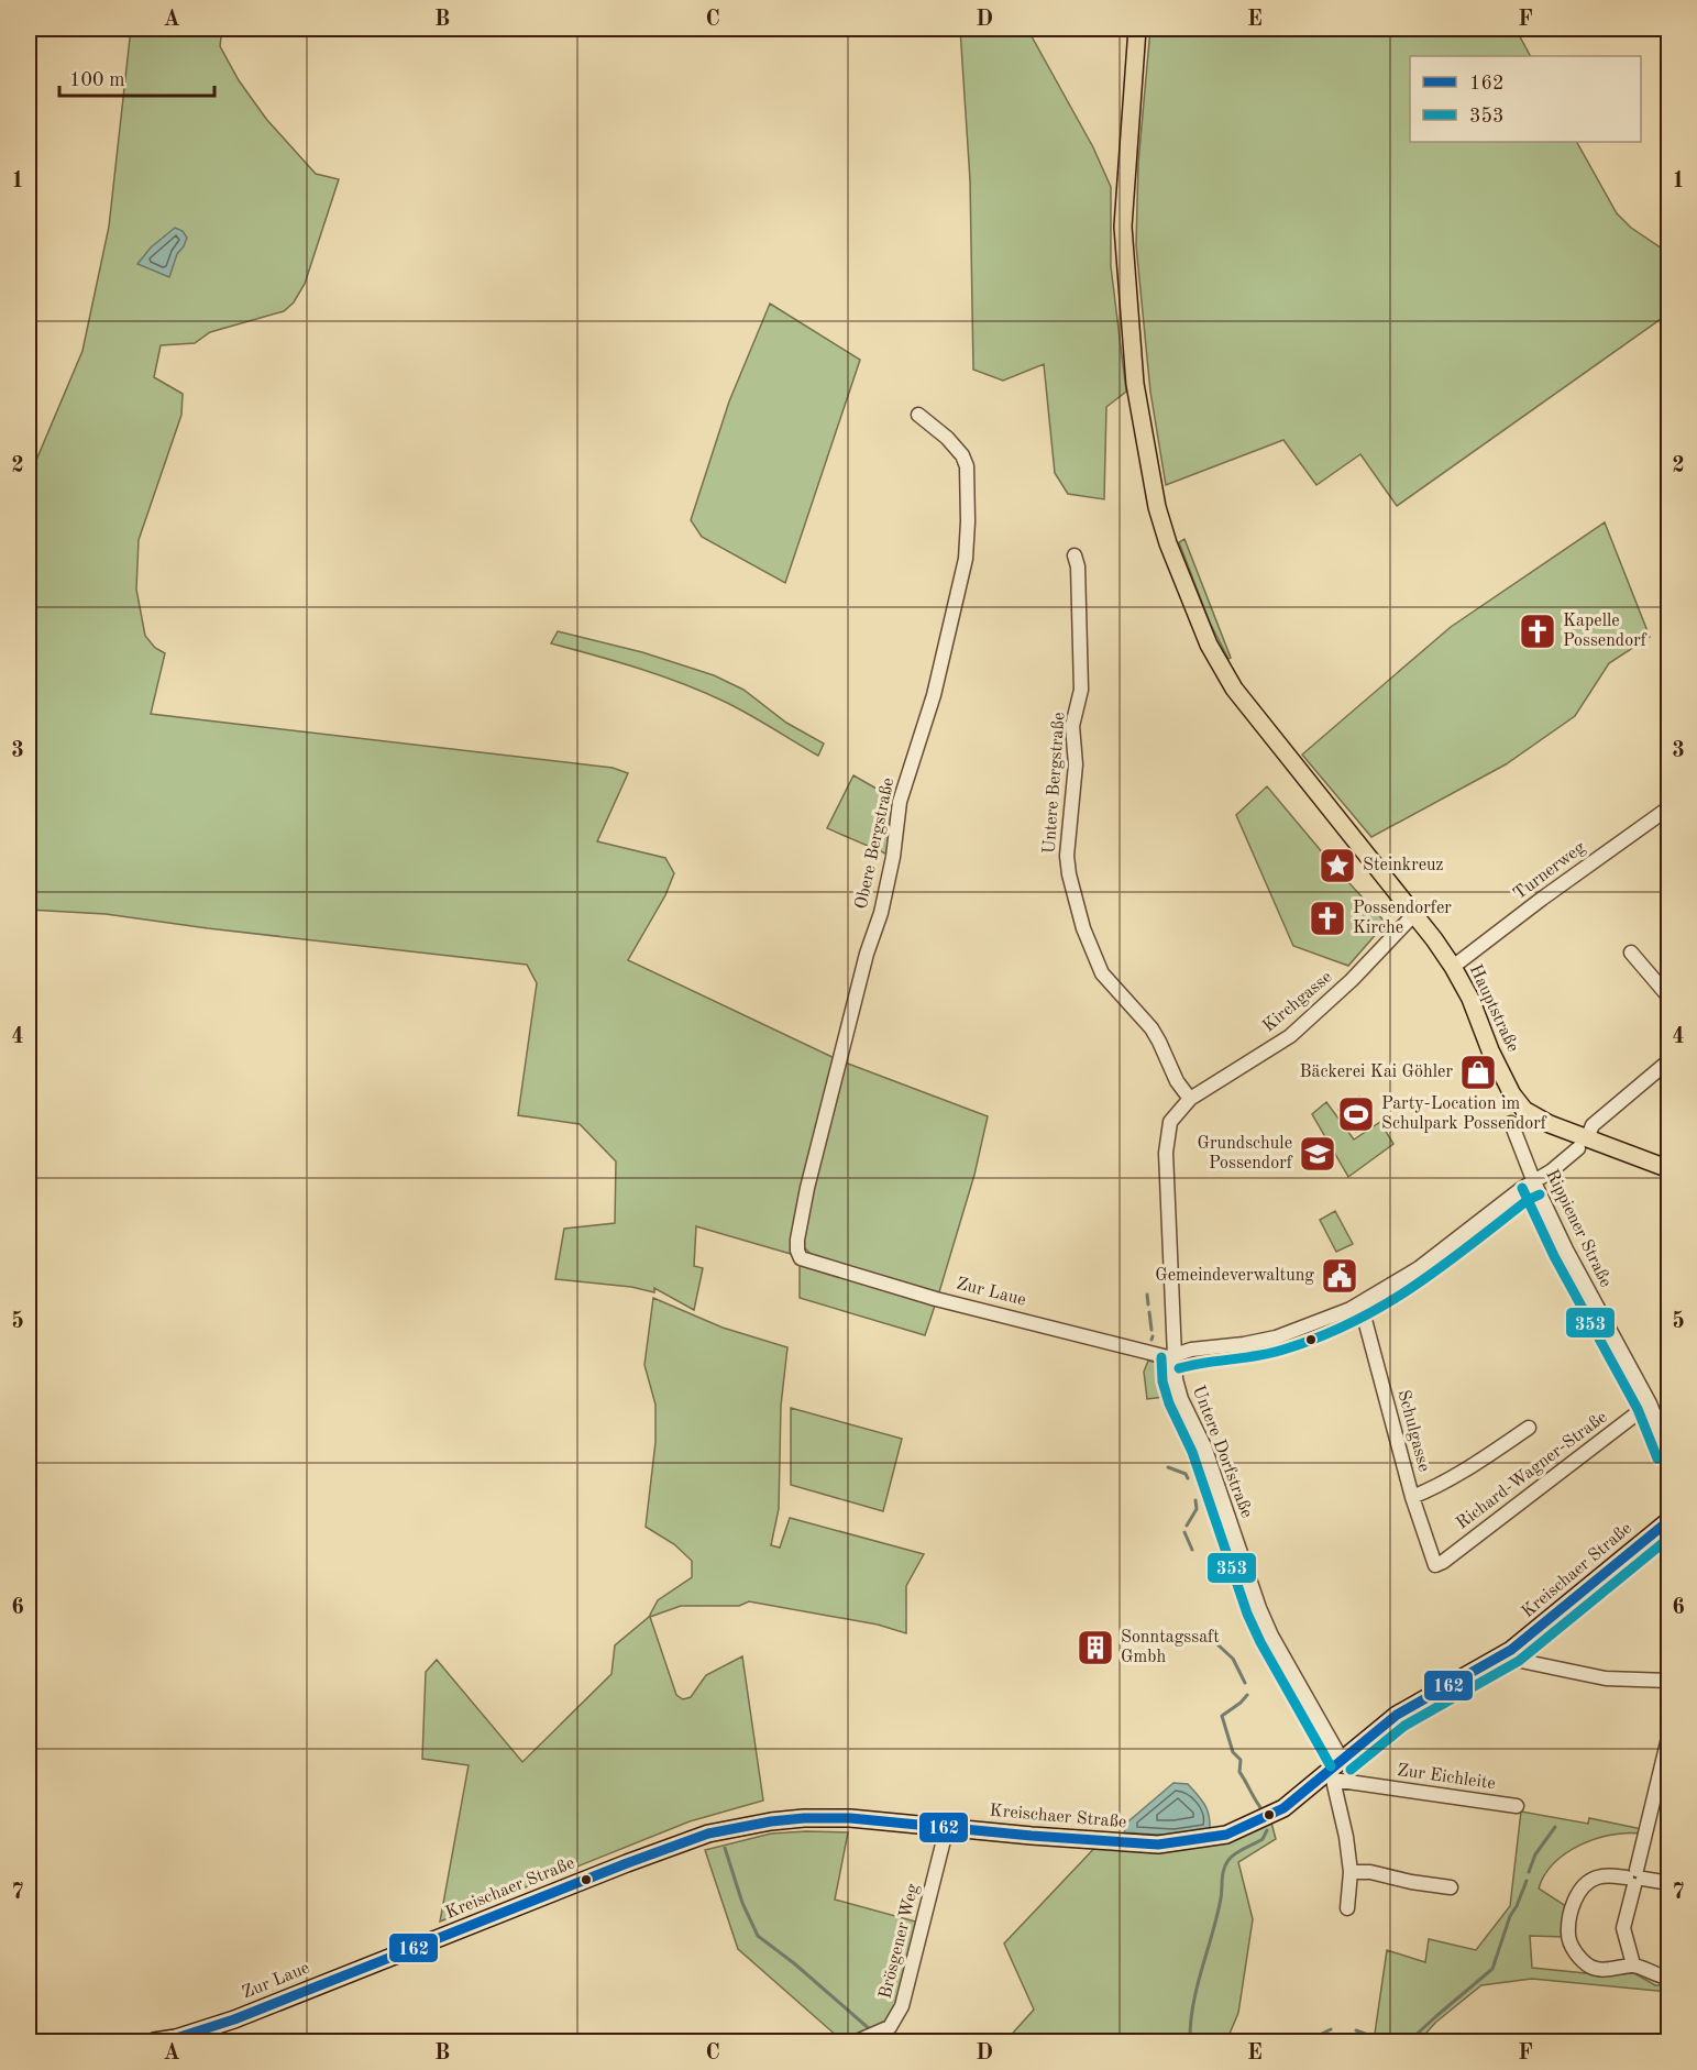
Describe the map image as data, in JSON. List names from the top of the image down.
{
  "streets": {
    "main road": ["Hauptstraße", "Zur Laue", "Kreischaer Straße"],
    "street": [
      "Untere Bergstraße",
      "Obere Bergstraße",
      "Turnerweg",
      "Kirchgasse",
      "Rippiener Straße",
      "Schulgasse",
      "Untere Dorfstraße",
      "Richard-Wagner-Straße",
      "Zur Eichleite",
      "Brösgener Weg"
    ]
  },
  "crossings": [
    ["Untere Bergstraße", "Kirchgasse"],
    ["Untere Bergstraße", "Untere Dorfstraße"],
    ["Obere Bergstraße", "Zur Laue"],
    ["Turnerweg", "Hauptstraße"],
    ["Kirchgasse", "Hauptstraße"],
    ["Kirchgasse", "Untere Dorfstraße"],
    ["Rippiener Straße", "Richard-Wagner-Straße"],
    ["Zur Laue", "Untere Dorfstraße"],
    ["Zur Laue", "Kreischaer Straße"],
    ["Schulgasse", "Richard-Wagner-Straße"],
    ["Untere Dorfstraße", "Kreischaer Straße"],
    ["Untere Dorfstraße", "Zur Eichleite"],
    ["Kreischaer Straße", "Zur Eichleite"],
    ["Kreischaer Straße", "Brösgener Weg"]
  ],
  "places": {
    "church": ["Kapelle Possendorf", "Possendorfer Kirche"],
    "place": ["Steinkreuz"],
    "shop": ["Bäckerei Kai Göhler"],
    "sports": ["Party-Location im Schulpark Possendorf"],
    "school or university": ["Grundschule Possendorf"],
    "public building": ["Gemeindeverwaltung"],
    "building": ["Sonntagssaft Gmbh"]
  },
  "lines": ["transit line 353", "transit line 162"],
  "legend": ["162", "353"],
  "scale_bar": "100 m",
  "grid": {
    "columns": [
      "A",
      "B",
      "C",
      "D",
      "E",
      "F"
    ],
    "rows": [
      "1",
      "2",
      "3",
      "4",
      "5",
      "6",
      "7"
    ]
  }
}
